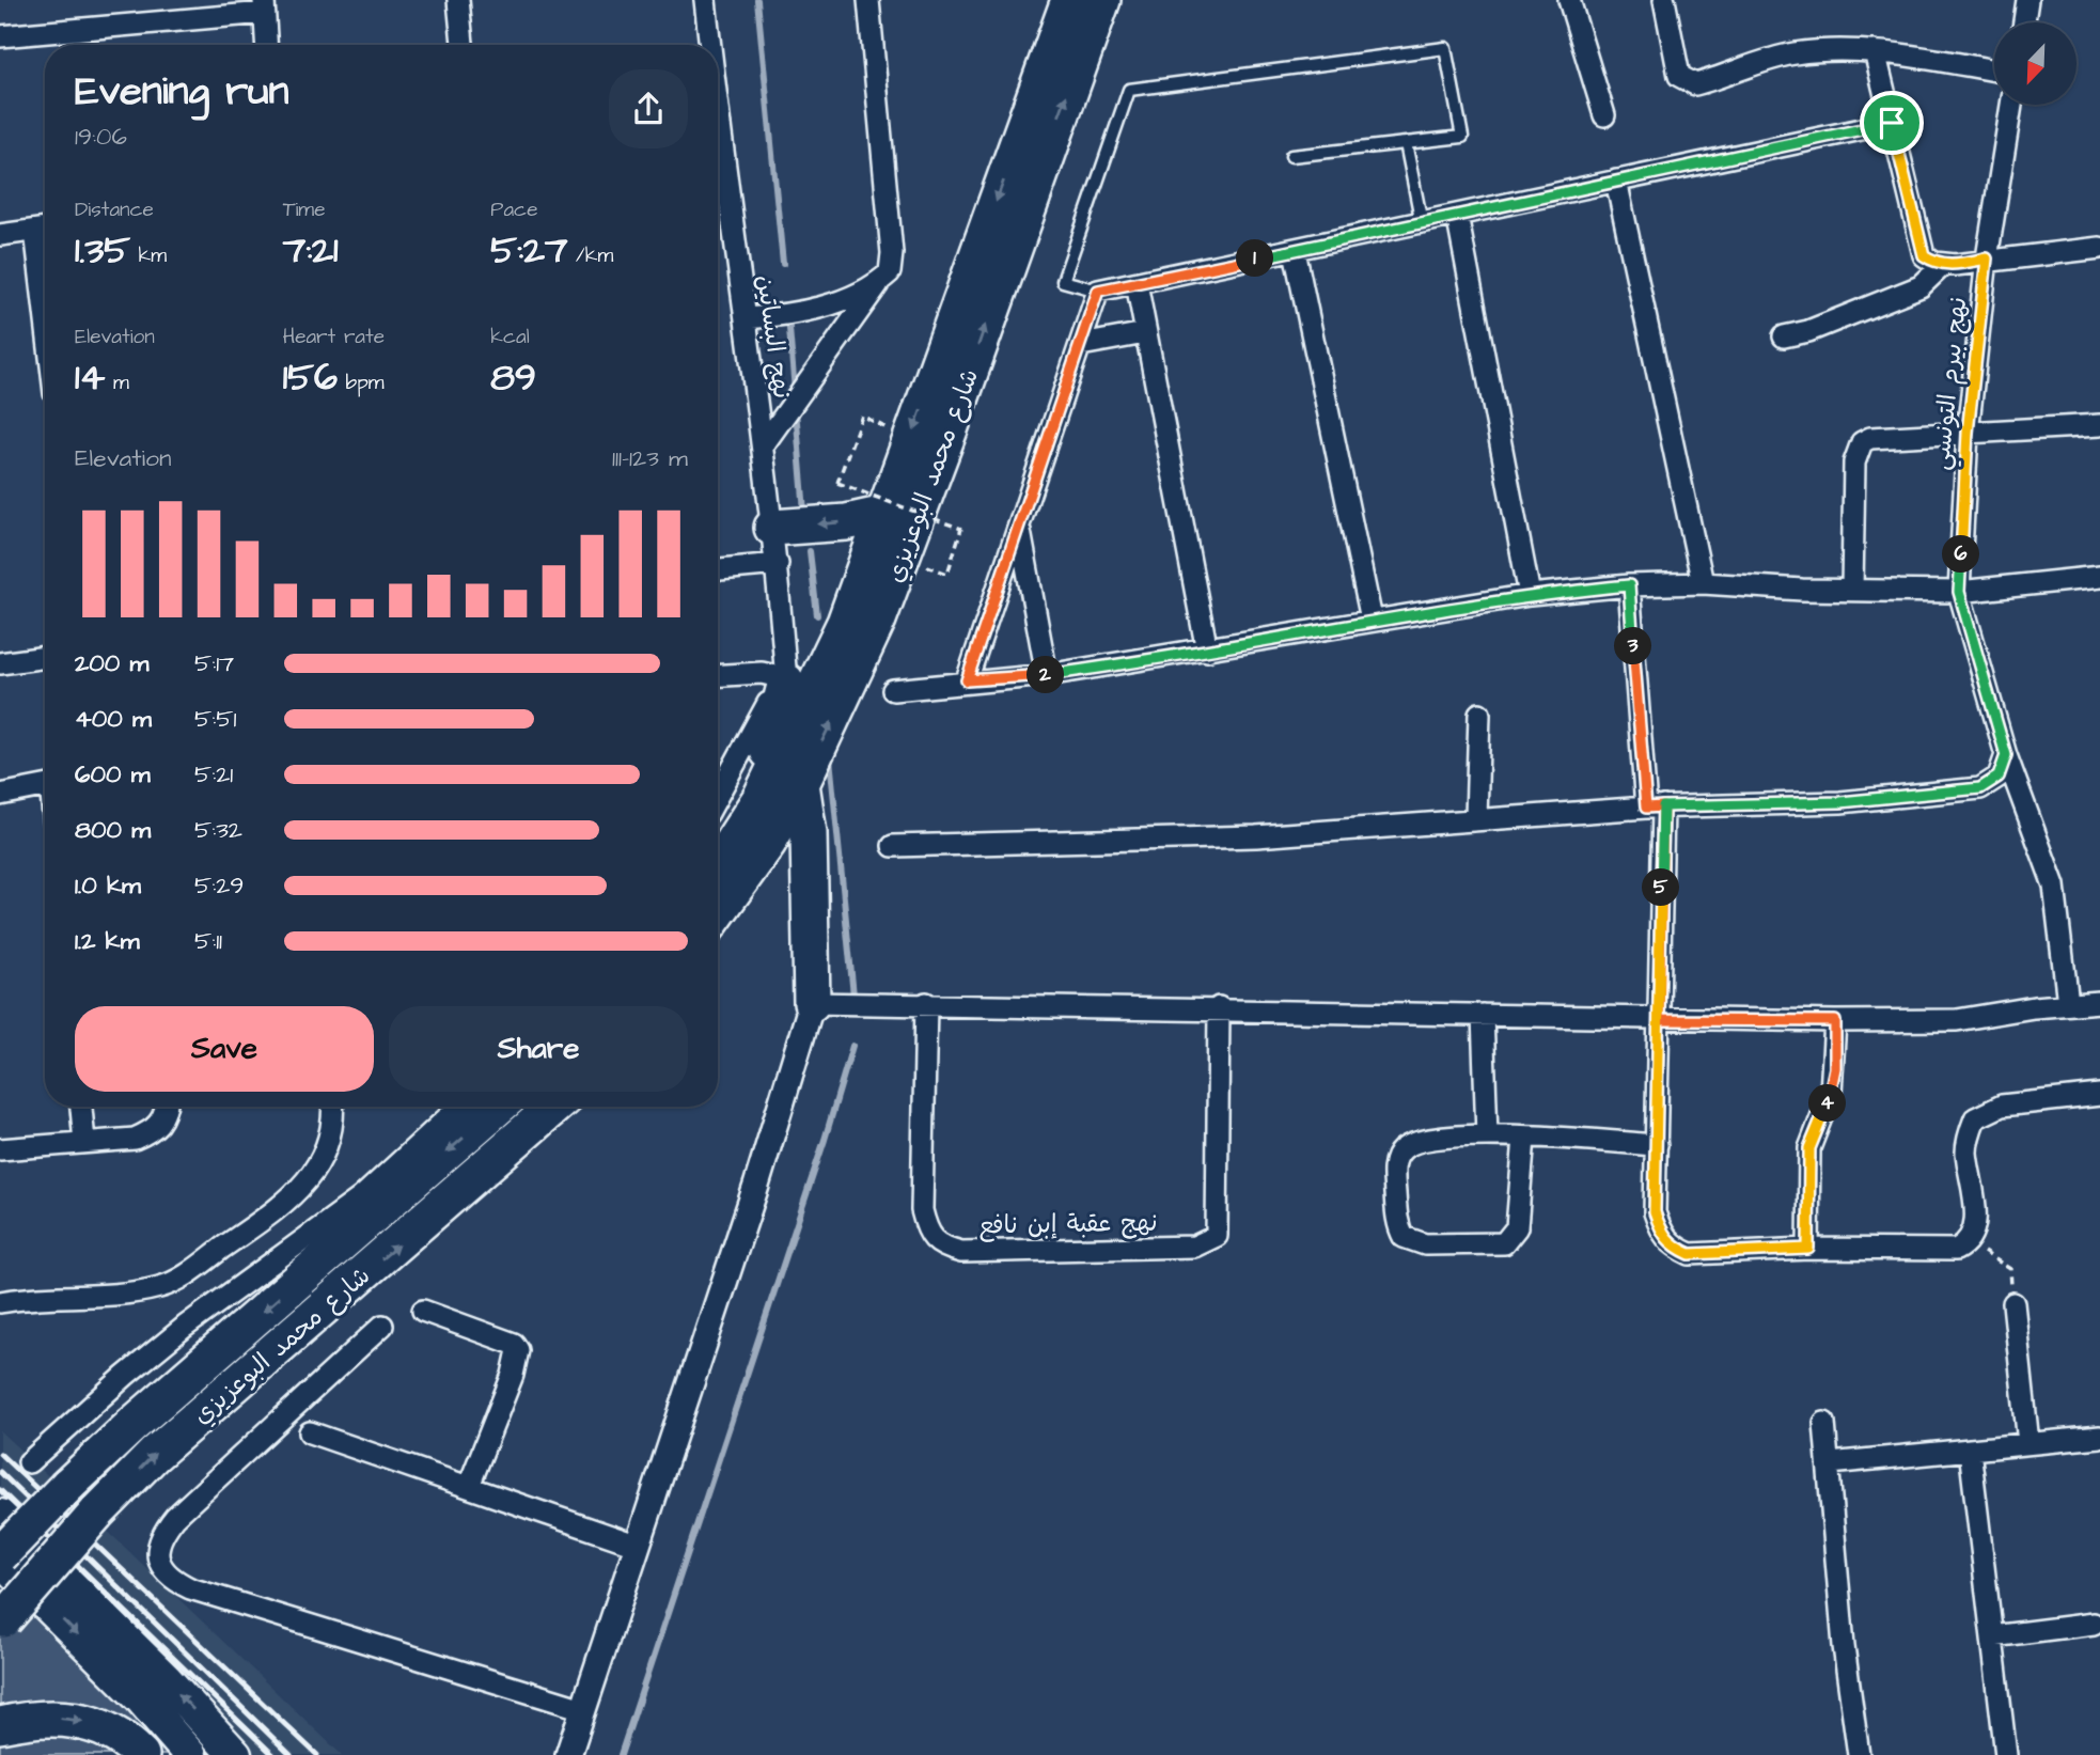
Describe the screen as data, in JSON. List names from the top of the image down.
{
  "streets": {
    "highway": ["شارع محمد البوعزيزي"],
    "street": ["نهج البساتين", "نهج بيرم التونسي", "نهج عقبة إبن نافع"]
  },
  "north": "bottom left",
  "page": {
    "heading": ["Evening run", "19:06"],
    "stats": [
      ["Distance", "1.35 km"],
      ["Time", "7:21"],
      ["Pace", "5:27 /km"],
      ["Elevation", "14 m"],
      ["Heart rate", "156 bpm"],
      ["kcal", "89"]
    ],
    "pins": [
      "1",
      "6",
      "3",
      "2",
      "5",
      "4"
    ],
    "chart": ["Elevation", "111–123 m"],
    "list": [
      {
        "name": "200 m",
        "note": "5:17"
      },
      {
        "name": "400 m",
        "note": "5:51"
      },
      {
        "name": "600 m",
        "note": "5:21"
      },
      {
        "name": "800 m",
        "note": "5:32"
      },
      {
        "name": "1.0 km",
        "note": "5:29"
      },
      {
        "name": "1.2 km",
        "note": "5:11"
      }
    ],
    "buttons": ["Save", "Share"]
  }
}
